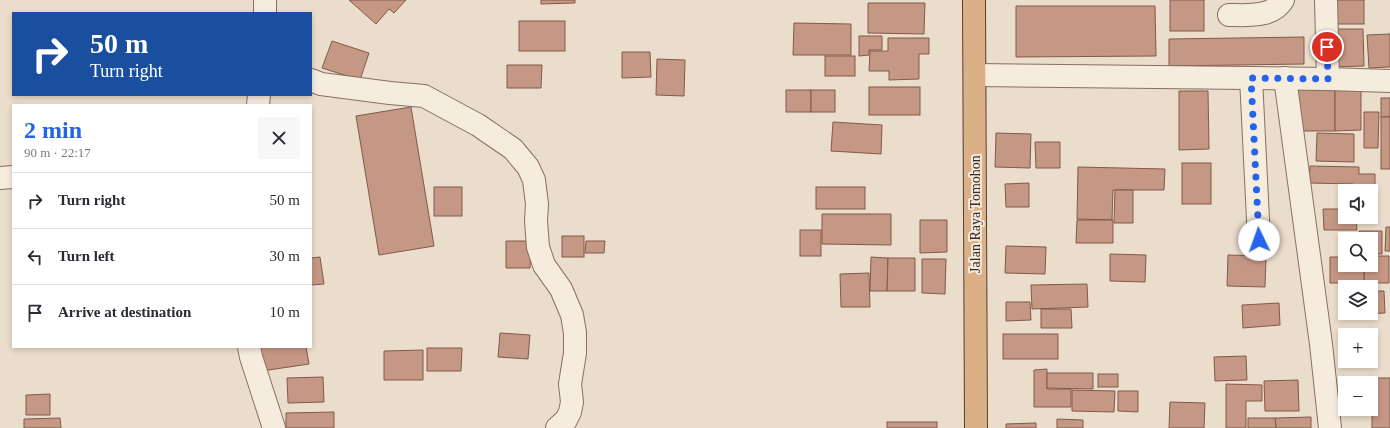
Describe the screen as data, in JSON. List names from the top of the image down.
{
  "streets": {
    "highway": ["Jalan Raya Tomohon"]
  },
  "page": {
    "turn": ["50 m", "Turn right"],
    "heading": ["2 min", "90 m · 22:17"],
    "list": [
      {
        "name": "Turn right",
        "value": "50 m"
      },
      {
        "name": "Turn left",
        "value": "30 m"
      },
      {
        "name": "Arrive at destination",
        "value": "10 m"
      }
    ],
    "map_buttons": ["+", "−"]
  }
}
